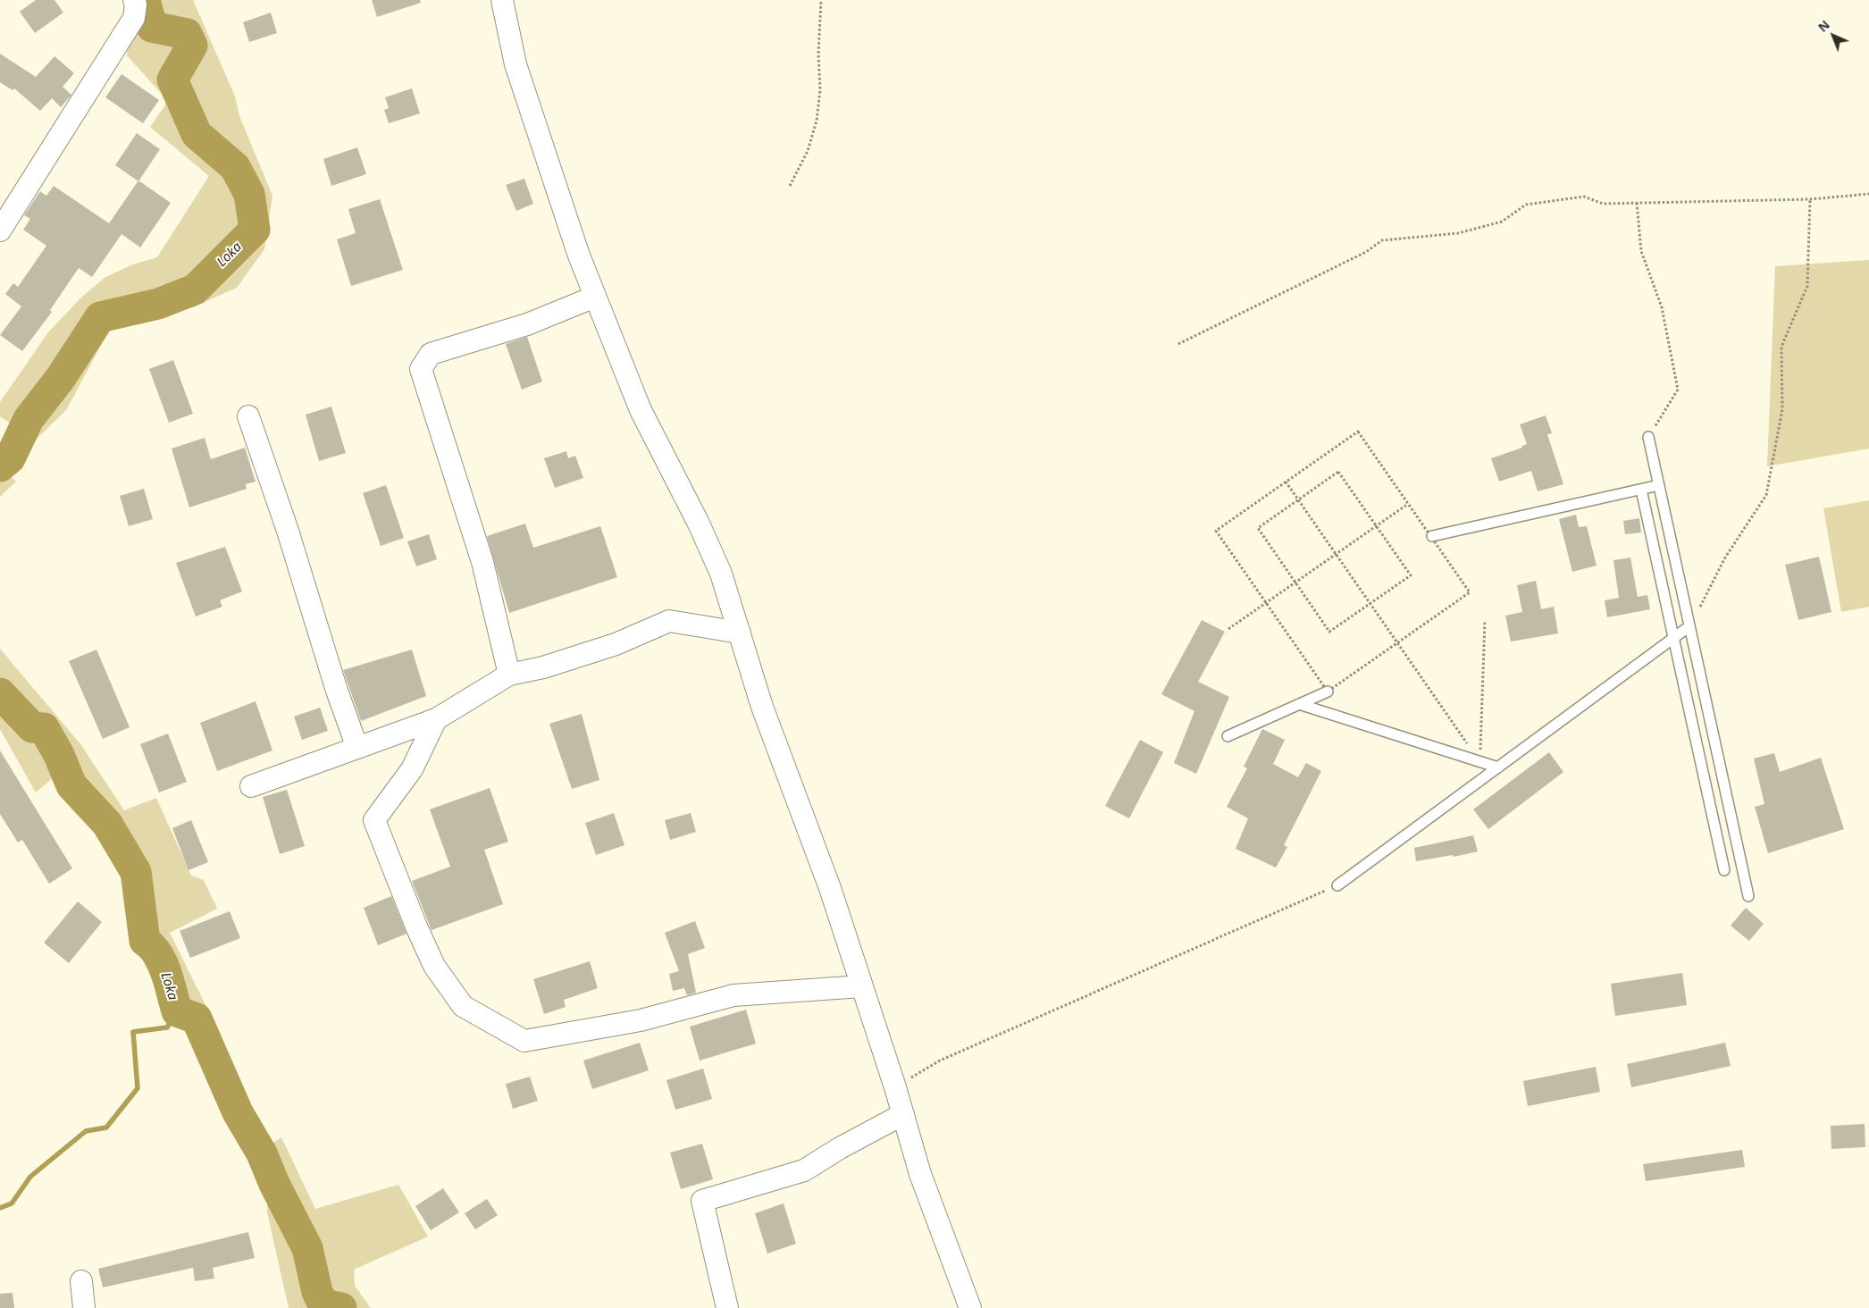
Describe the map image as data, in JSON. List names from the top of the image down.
{
  "water": ["Loka"],
  "north": "top left"
}
